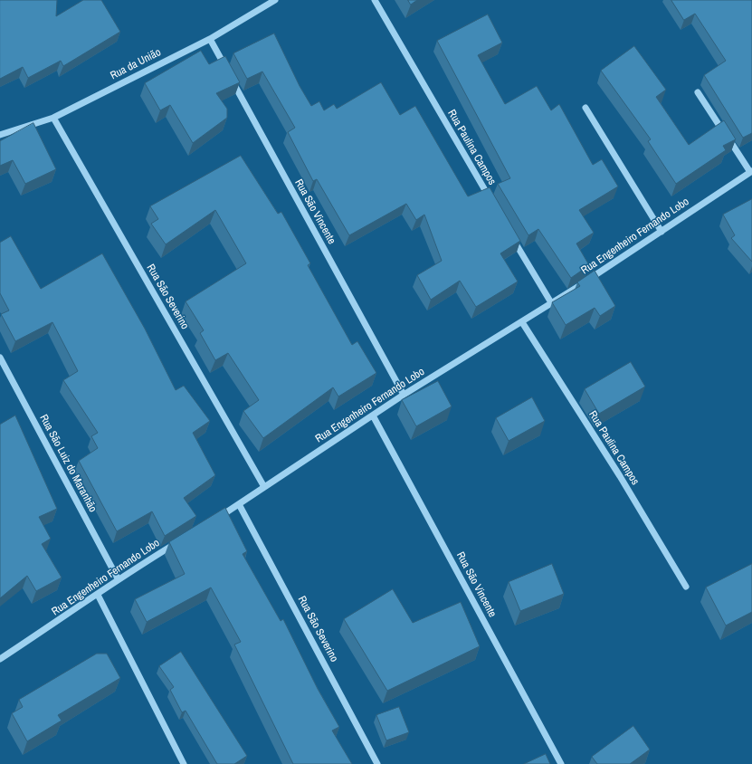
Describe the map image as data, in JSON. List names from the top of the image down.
{
  "streets": {
    "street": [
      "Rua da União",
      "Rua Paulina Campos",
      "Rua São Vincente",
      "Rua Engenheiro Fernando Lobo",
      "Rua São Severino",
      "Rua São Luiz do Maranhão"
    ]
  },
  "crossings": [
    ["Rua da União", "Rua São Severino"],
    ["Rua Paulina Campos", "Rua Engenheiro Fernando Lobo"],
    ["Rua São Vincente", "Rua Engenheiro Fernando Lobo"],
    ["Rua Engenheiro Fernando Lobo", "Rua São Severino"],
    ["Rua Engenheiro Fernando Lobo", "Rua São Luiz do Maranhão"]
  ]
}
